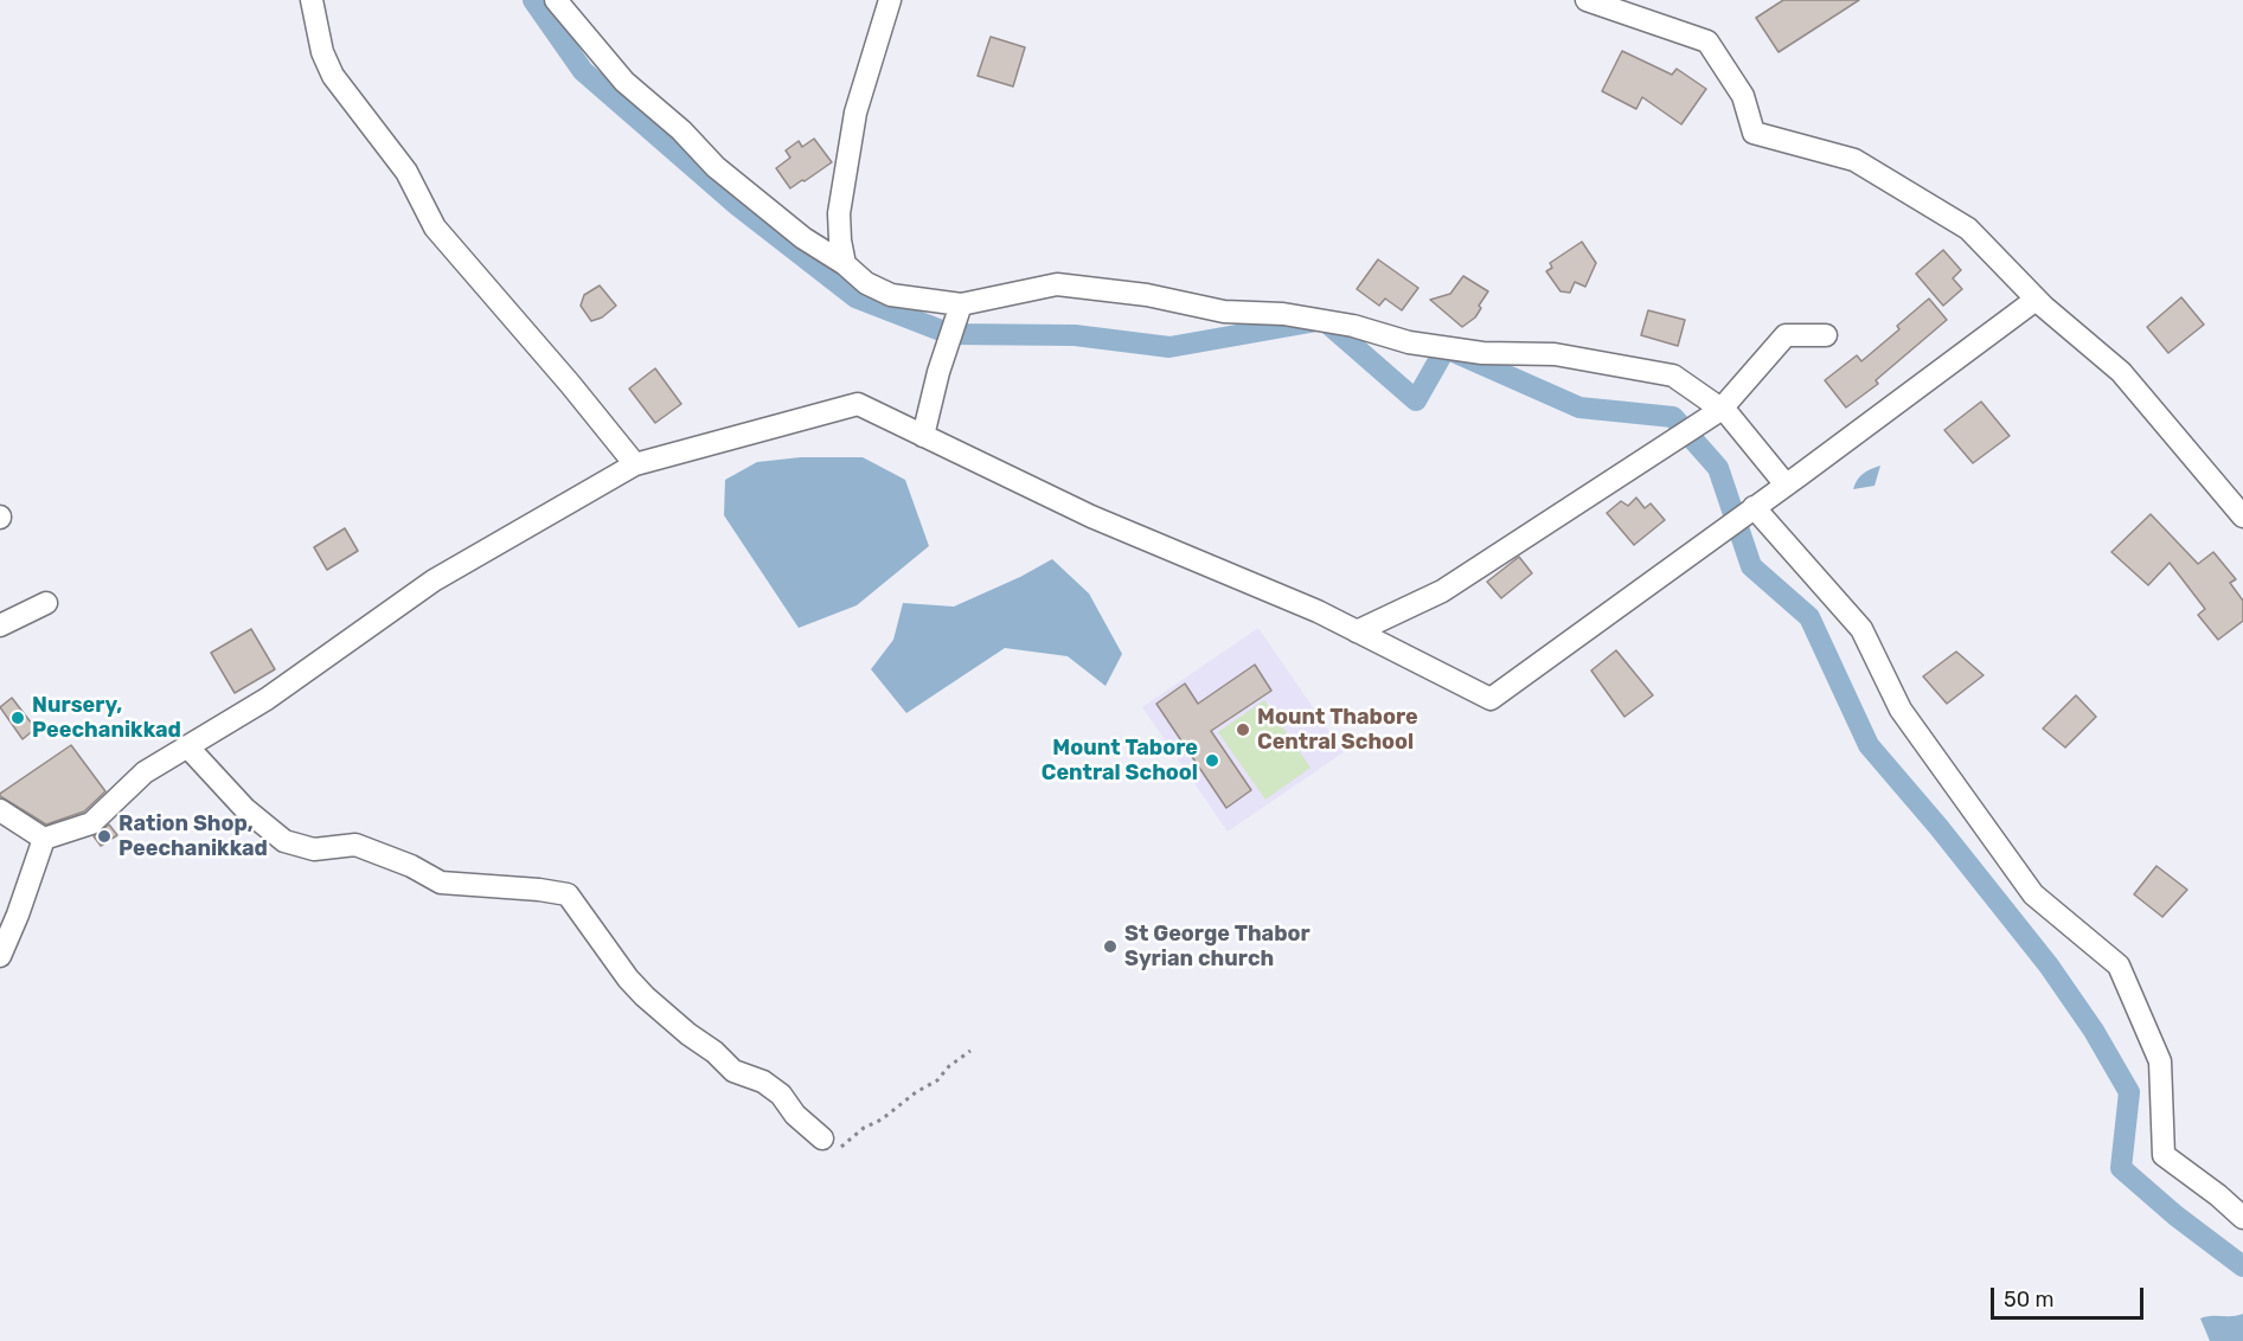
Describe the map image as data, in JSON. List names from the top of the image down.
{
  "places": [
    "Nursery, Peechanikkad",
    "Mount Thabore Central School",
    "Mount Tabore Central School",
    "Ration Shop, Peechanikkad",
    "St George Thabor Syrian church"
  ],
  "scale_bar": "50 m"
}
